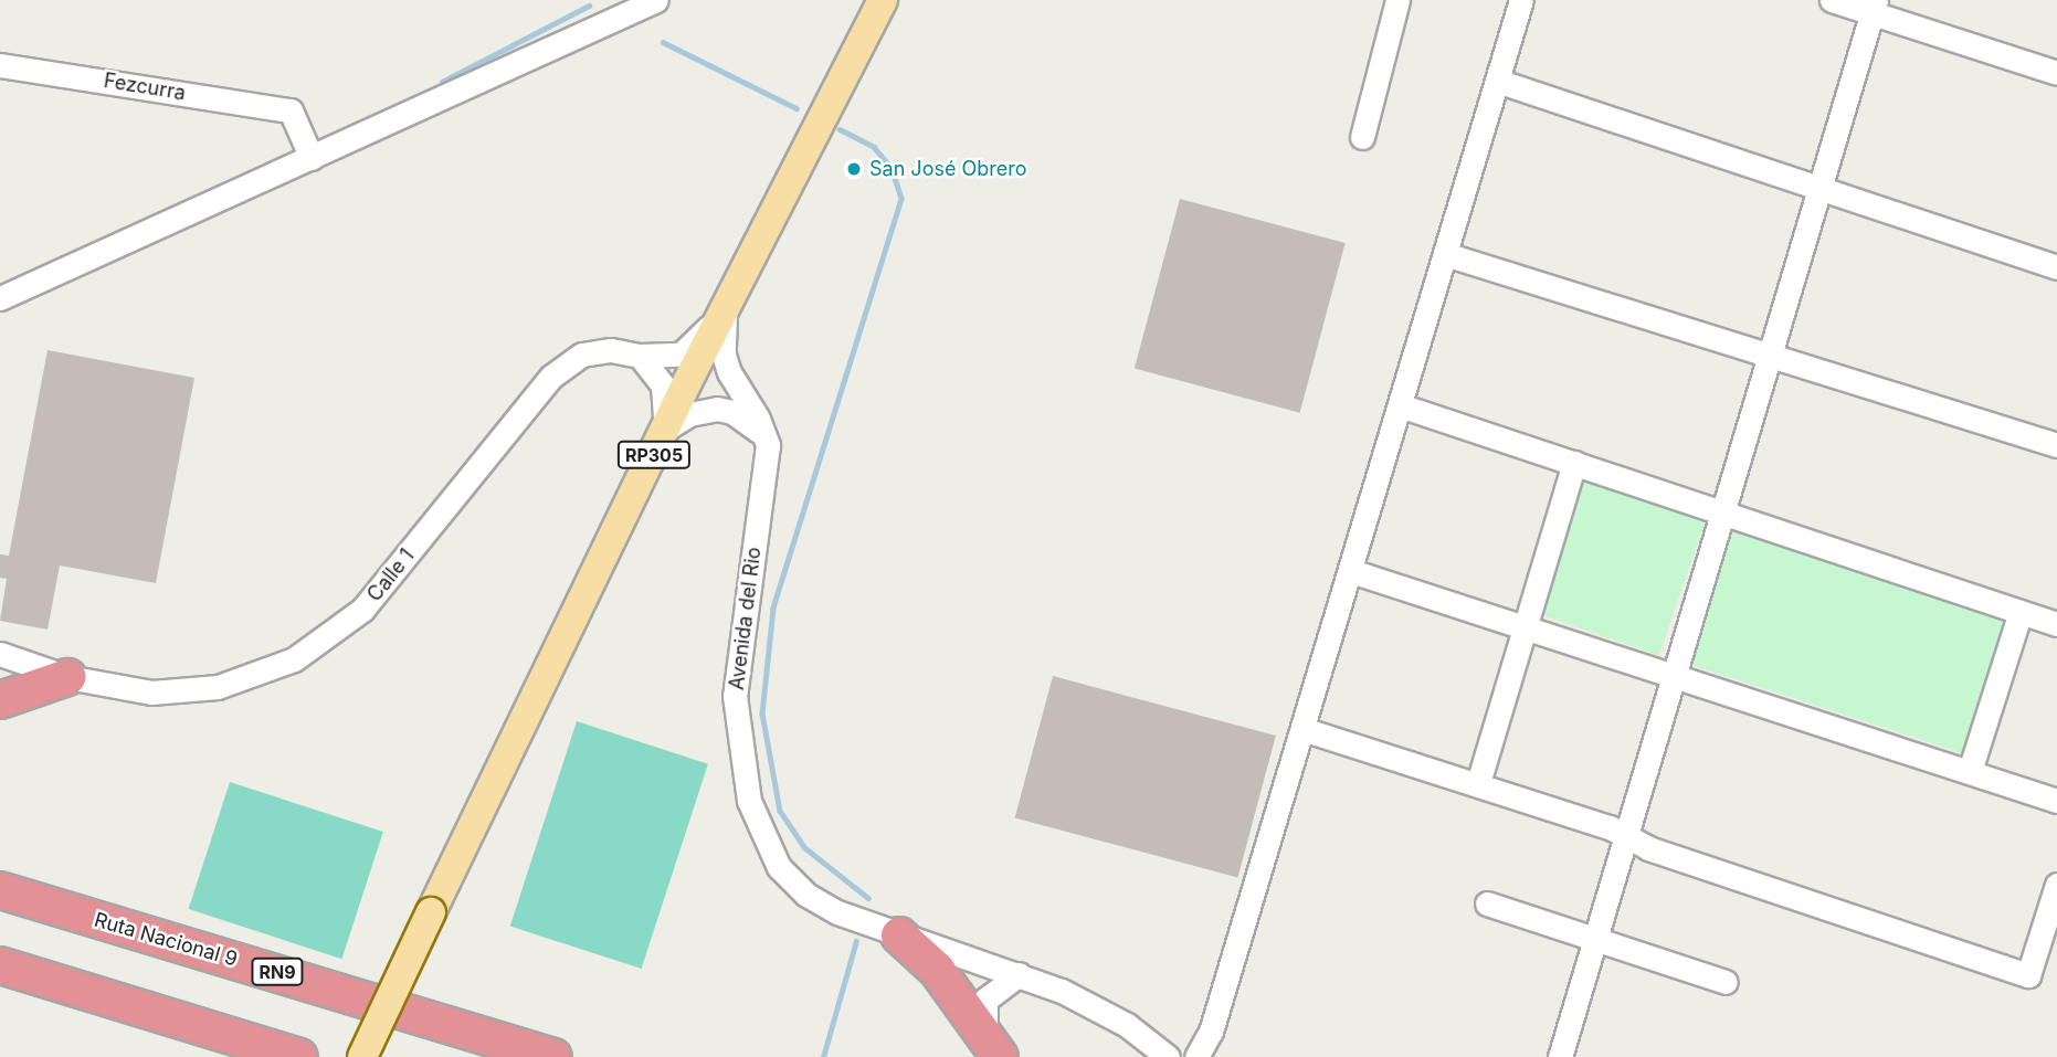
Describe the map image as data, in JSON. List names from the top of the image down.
{
  "streets": {
    "highway": ["Ruta Nacional 9", "RN9"],
    "main road": ["RP305"],
    "street": ["Fezcurra", "Calle 1", "Avenida del Rio"]
  },
  "crossings": [
    ["RP305", "Calle 1"],
    ["RP305", "Avenida del Rio"],
    ["Calle 1", "Avenida del Rio"]
  ],
  "places": ["San José Obrero"]
}
